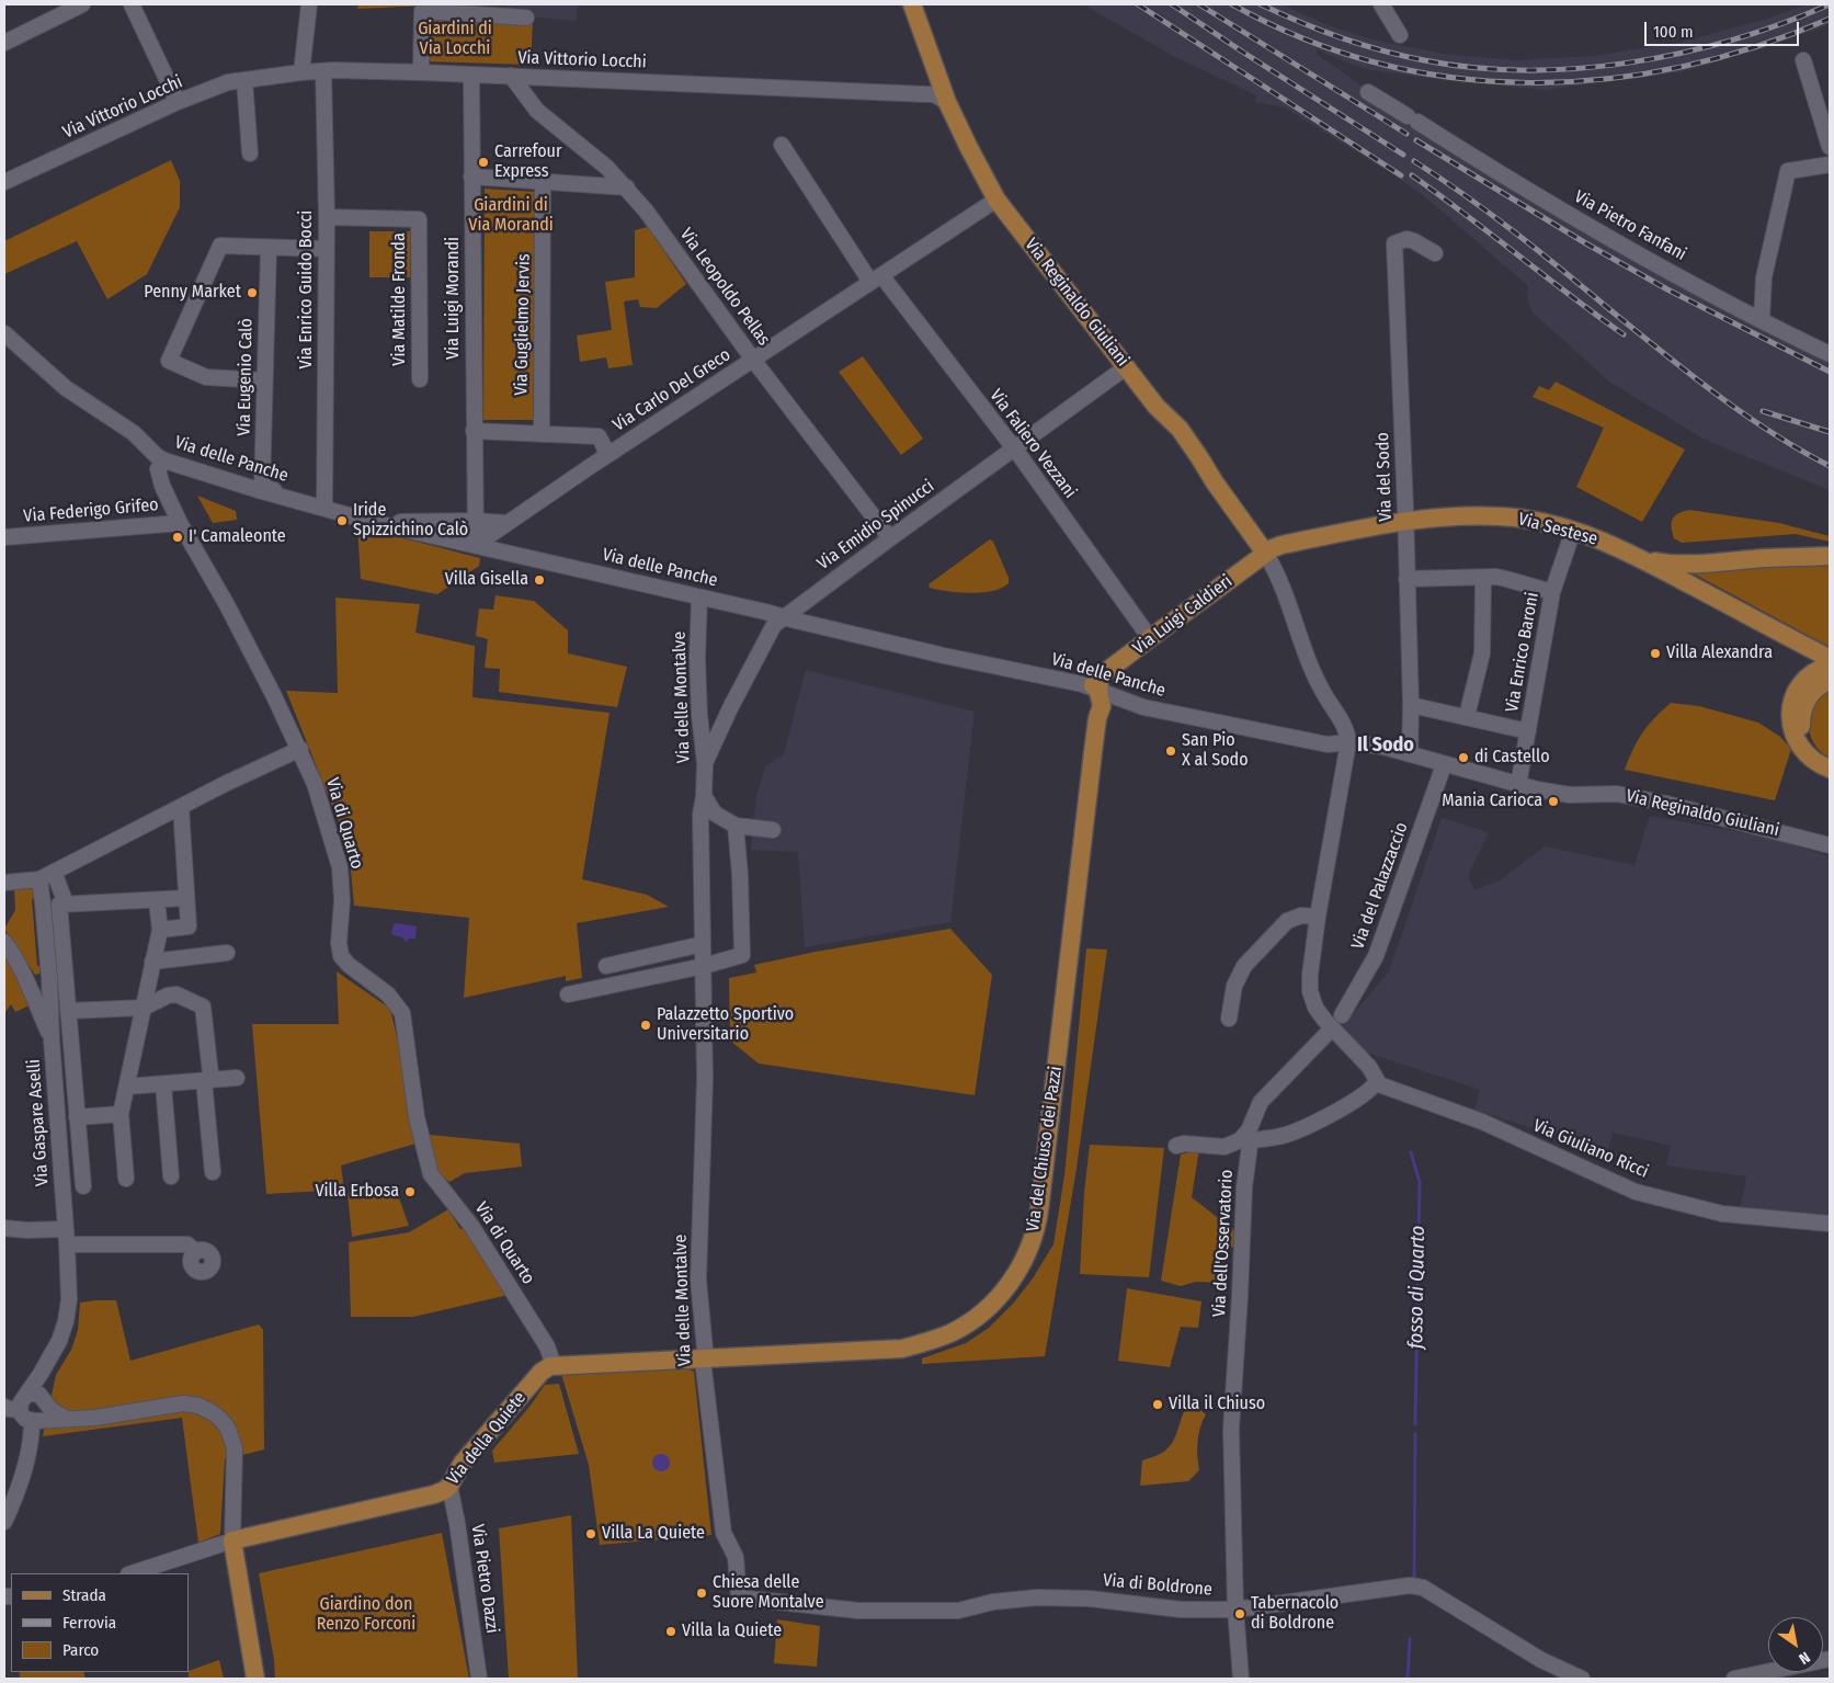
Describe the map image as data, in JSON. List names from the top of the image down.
{
  "streets": {
    "main road": [
      "Via Reginaldo Giuliani",
      "Via Sestese",
      "Via Luigi Caldieri",
      "Via del Chiuso dei Pazzi",
      "Via della Quiete"
    ],
    "street": [
      "Via Vittorio Locchi",
      "Via Pietro Fanfani",
      "Via Leopoldo Pellas",
      "Via Enrico Guido Bocci",
      "Via Luigi Morandi",
      "Via Matilde Fronda",
      "Via Guglielmo Jervis",
      "Via Eugenio Calò",
      "Via Carlo Del Greco",
      "Via Faliero Vezzani",
      "Via delle Panche",
      "Via del Sodo",
      "Via Federigo Grifeo",
      "Via Emidio Spinucci",
      "Via Enrico Baroni",
      "Via delle Montalve",
      "Via di Quarto",
      "Via del Palazzaccio",
      "Via Gaspare Aselli",
      "Via Giuliano Ricci",
      "Via dell'Osservatorio",
      "Via Pietro Dazzi",
      "Via di Boldrone"
    ]
  },
  "crossings": [
    ["Via Vittorio Locchi", "Via Leopoldo Pellas"],
    ["Via Vittorio Locchi", "Via Enrico Guido Bocci"],
    ["Via Vittorio Locchi", "Via Luigi Morandi"],
    ["Via Vittorio Locchi", "Via Reginaldo Giuliani"],
    ["Via Leopoldo Pellas", "Via Carlo Del Greco"],
    ["Via Leopoldo Pellas", "Via Emidio Spinucci"],
    ["Via Enrico Guido Bocci", "Via Matilde Fronda"],
    ["Via Enrico Guido Bocci", "Via delle Panche"],
    ["Via Luigi Morandi", "Via Carlo Del Greco"],
    ["Via Luigi Morandi", "Via delle Panche"],
    ["Via Reginaldo Giuliani", "Via Carlo Del Greco"],
    ["Via Reginaldo Giuliani", "Via delle Panche"],
    ["Via Reginaldo Giuliani", "Via del Sodo"],
    ["Via Reginaldo Giuliani", "Via Emidio Spinucci"],
    ["Via Reginaldo Giuliani", "Via Sestese"],
    ["Via Reginaldo Giuliani", "Via Luigi Caldieri"],
    ["Via Reginaldo Giuliani", "Via Enrico Baroni"],
    ["Via Reginaldo Giuliani", "Via del Palazzaccio"],
    ["Via Eugenio Calò", "Via delle Panche"],
    ["Via Carlo Del Greco", "Via Faliero Vezzani"],
    ["Via Carlo Del Greco", "Via delle Panche"],
    ["Via Faliero Vezzani", "Via Emidio Spinucci"],
    ["Via Faliero Vezzani", "Via Luigi Caldieri"],
    ["Via delle Panche", "Via Emidio Spinucci"],
    ["Via delle Panche", "Via Luigi Caldieri"],
    ["Via delle Panche", "Via delle Montalve"],
    ["Via delle Panche", "Via di Quarto"],
    ["Via delle Panche", "Via del Chiuso dei Pazzi"],
    ["Via del Sodo", "Via Sestese"],
    ["Via Federigo Grifeo", "Via di Quarto"],
    ["Via Emidio Spinucci", "Via delle Montalve"],
    ["Via Sestese", "Via Luigi Caldieri"],
    ["Via Sestese", "Via Enrico Baroni"],
    ["Via Luigi Caldieri", "Via del Chiuso dei Pazzi"],
    ["Via delle Montalve", "Via del Chiuso dei Pazzi"],
    ["Via delle Montalve", "Via di Boldrone"],
    ["Via di Quarto", "Via della Quiete"],
    ["Via Giuliano Ricci", "Via dell'Osservatorio"],
    ["Via dell'Osservatorio", "Via di Boldrone"],
    ["Via della Quiete", "Via Pietro Dazzi"]
  ],
  "districts": ["Il Sodo"],
  "water": ["fosso di Quarto"],
  "parks": ["Giardini di Via Locchi", "Giardini di Via Morandi", "Giardino don Renzo Forconi"],
  "places": [
    "Carrefour Express",
    "Penny Market",
    "Iride Spizzichino Calò",
    "I' Camaleonte",
    "Villa Gisella",
    "Villa Alexandra",
    "San Pio X al Sodo",
    "di Castello",
    "Mania Carioca",
    "Palazzetto Sportivo Universitario",
    "Villa Erbosa",
    "Villa il Chiuso",
    "Villa La Quiete",
    "Chiesa delle Suore Montalve",
    "Tabernacolo di Boldrone",
    "Villa la Quiete"
  ],
  "legend": ["Strada", "Ferrovia", "Parco"],
  "scale_bar": "100 m",
  "north": "bottom right"
}
